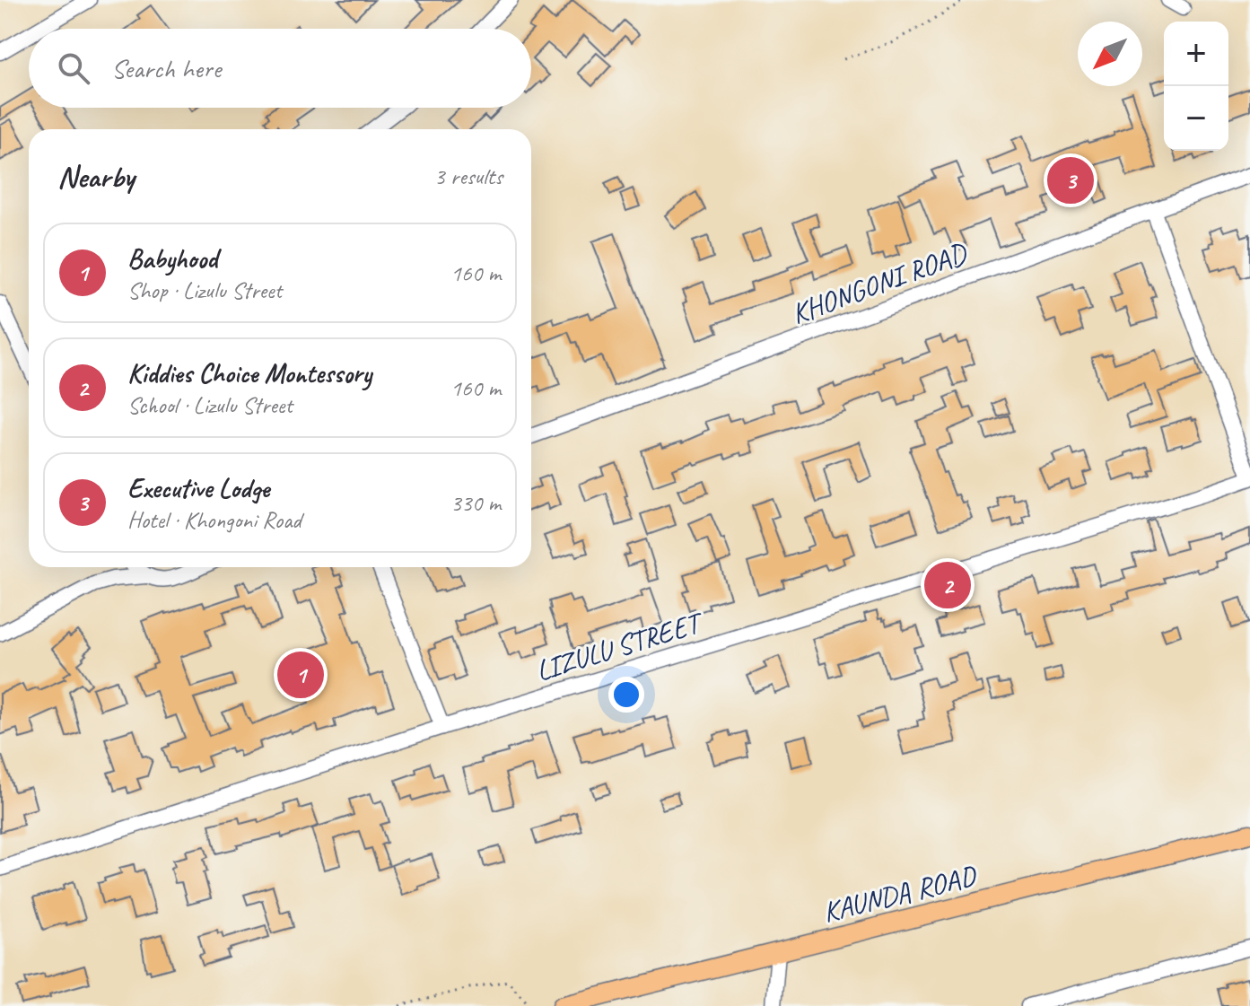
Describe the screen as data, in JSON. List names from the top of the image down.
{
  "streets": {
    "main road": ["KAUNDA ROAD"],
    "street": ["KHONGONI ROAD", "LIZULU STREET"]
  },
  "north": "bottom left",
  "page": {
    "map_buttons": ["+", "−"],
    "search": "Search here",
    "heading": ["Nearby", "3 results"],
    "pins": ["3", "2", "1"],
    "list": [
      {
        "mark": "1",
        "name": "Babyhood",
        "note": "Shop · Lizulu Street",
        "value": "160 m"
      },
      {
        "mark": "2",
        "name": "Kiddies Choice Montessory",
        "note": "School · Lizulu Street",
        "value": "160 m"
      },
      {
        "mark": "3",
        "name": "Executive Lodge",
        "note": "Hotel · Khongoni Road",
        "value": "330 m"
      }
    ]
  }
}
